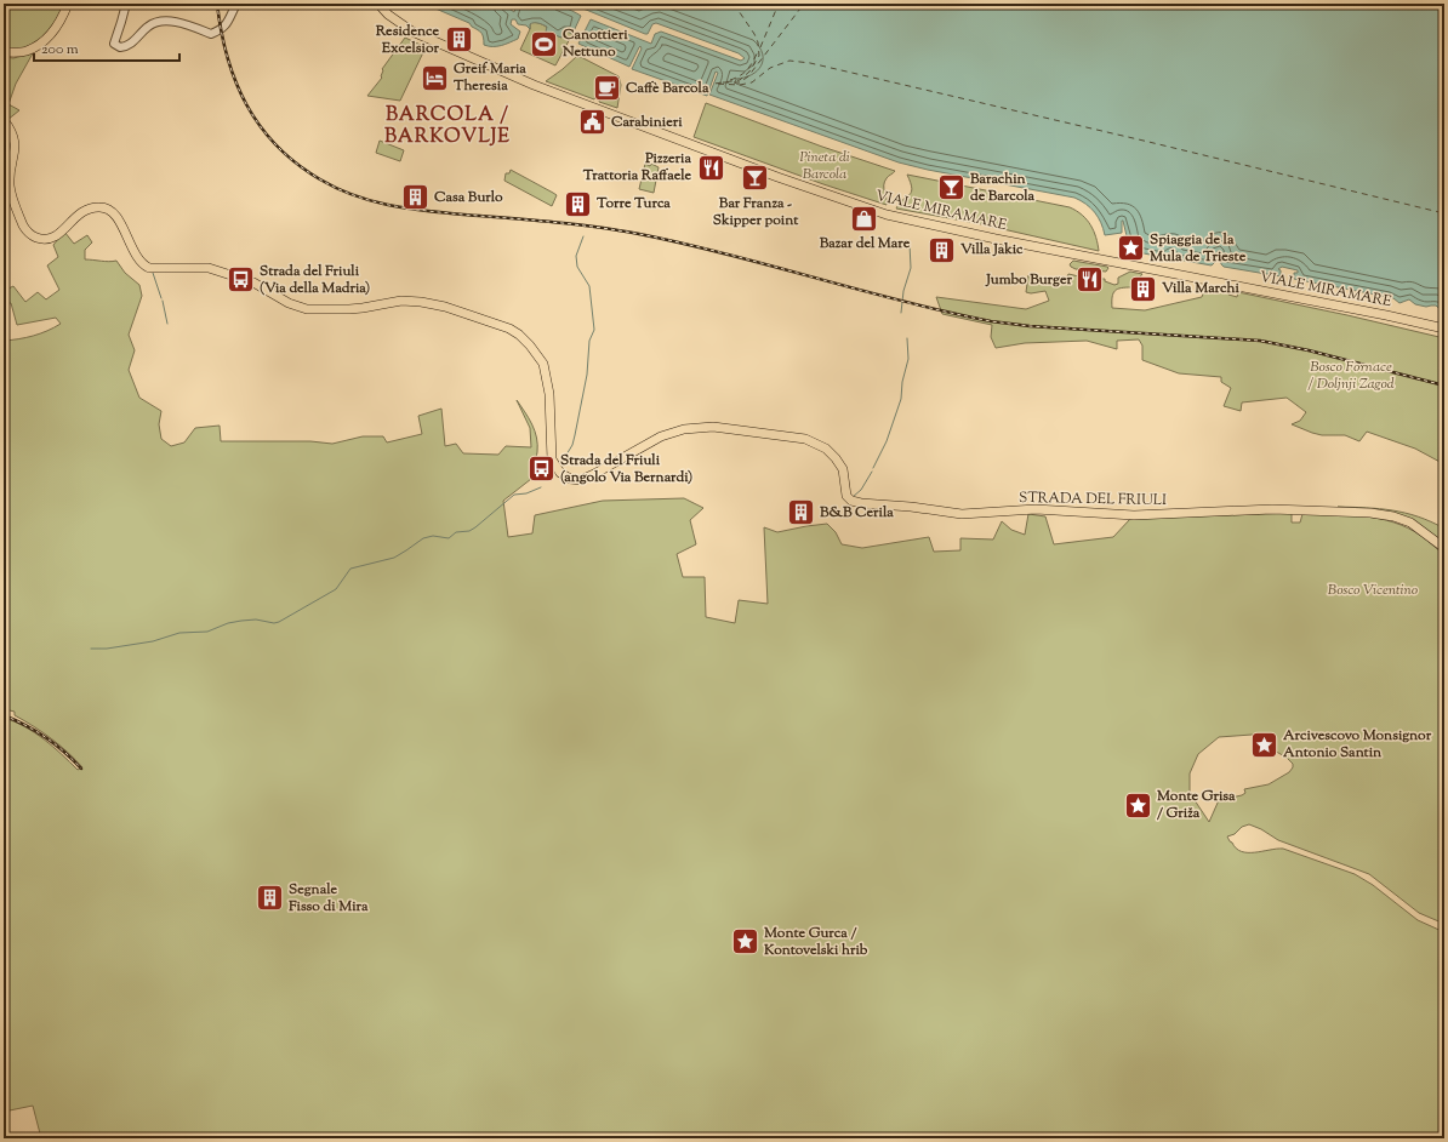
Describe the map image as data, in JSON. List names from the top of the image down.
{
  "streets": {
    "main road": ["VIALE MIRAMARE", "STRADA DEL FRIULI"]
  },
  "districts": ["BARCOLA / BARKOVLJE"],
  "parks": ["Pineta di Barcola", "Bosco Fornace / Doljnji Zagod", "Bosco Vicentino"],
  "places": {
    "building": [
      "Residence Excelsior",
      "Casa Burlo",
      "Torre Turca",
      "Villa Jakic",
      "Villa Marchi",
      "B&B Cerila",
      "Segnale Fisso di Mira"
    ],
    "sports": ["Canottieri Nettuno"],
    "hotel": ["Greif Maria Theresia"],
    "cafe": ["Caffè Barcola"],
    "public building": ["Carabinieri"],
    "restaurant": ["Pizzeria Trattoria Raffaele", "Jumbo Burger"],
    "bar": ["Bar Franza - Skipper point", "Barachin de Barcola"],
    "shop": ["Bazar del Mare"],
    "place": [
      "Spiaggia de la Mula de Trieste",
      "Arcivescovo Monsignor Antonio Santin",
      "Monte Grisa / Griža",
      "Monte Gurca / Kontovelski hrib"
    ],
    "bus stop": ["Strada del Friuli (Via della Madria)", "Strada del Friuli (angolo Via Bernardi)"]
  },
  "scale_bar": "200 m"
}
